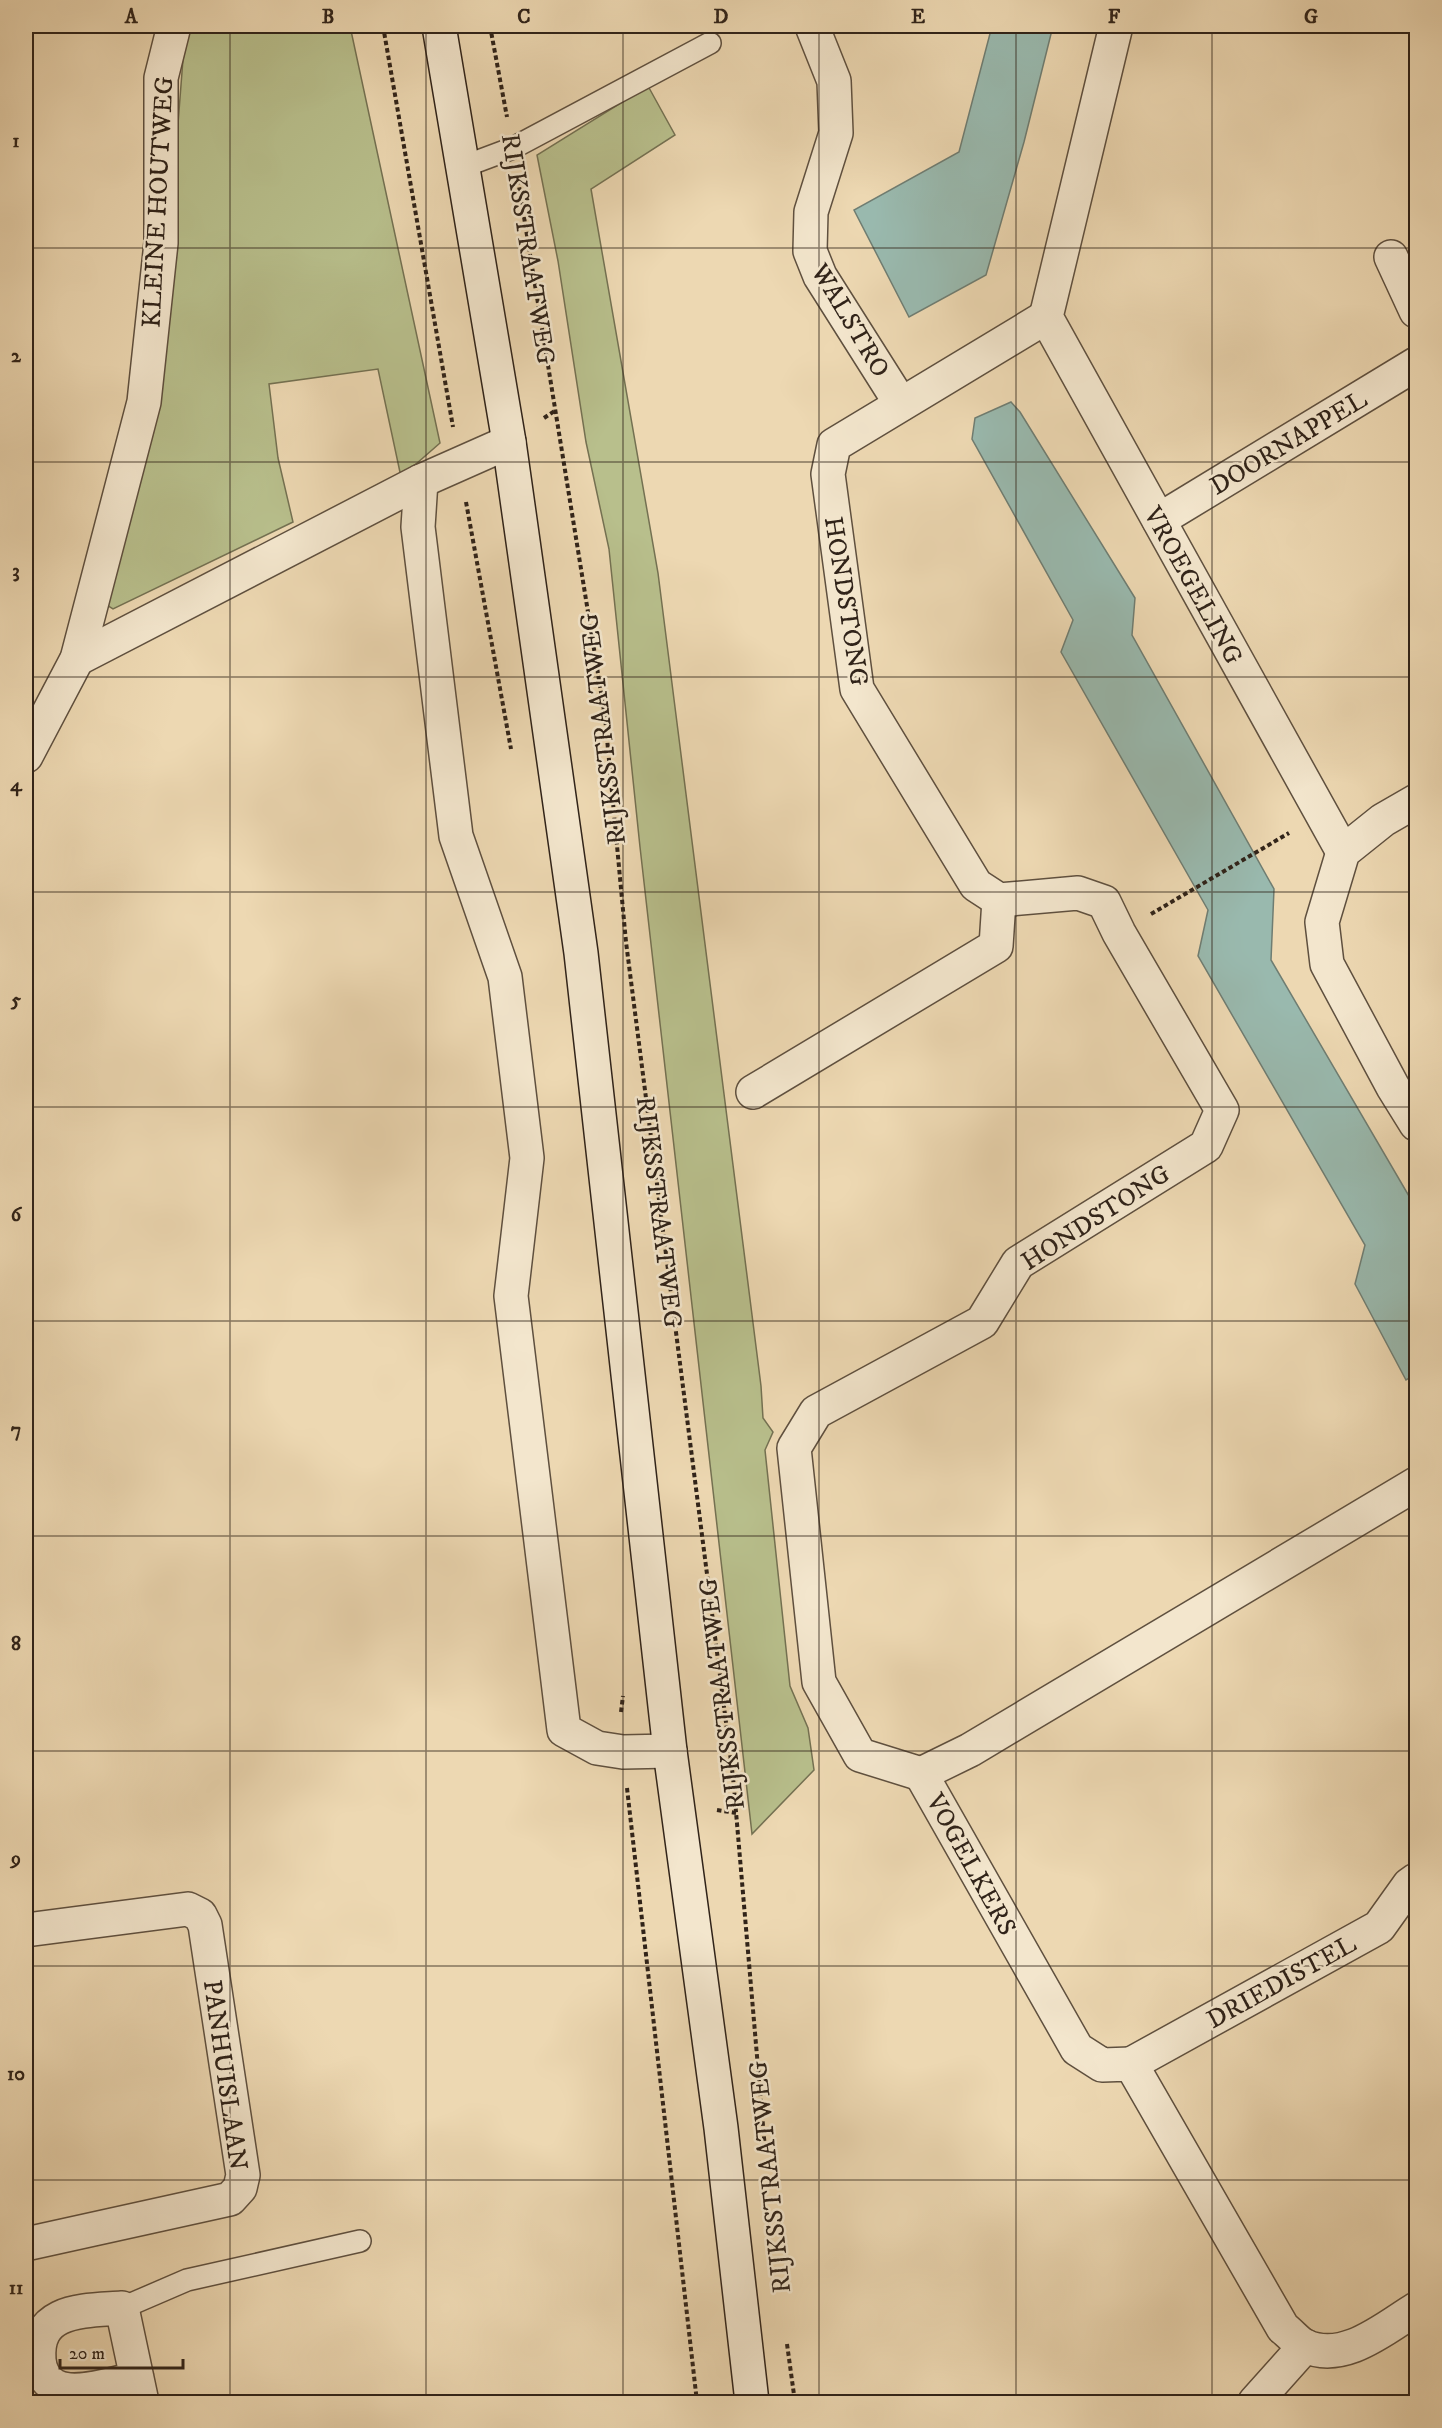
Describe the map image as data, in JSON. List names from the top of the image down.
{
  "streets": {
    "street": [
      "KLEINE HOUTWEG",
      "RIJKSSTRAATWEG",
      "WALSTRO",
      "DOORNAPPEL",
      "VROEGELING",
      "HONDSTONG",
      "VOGELKERS",
      "DRIEDISTEL",
      "PANHUISLAAN"
    ]
  },
  "crossings": [
    ["WALSTRO", "HONDSTONG"],
    ["DOORNAPPEL", "VROEGELING"],
    ["HONDSTONG", "VOGELKERS"],
    ["VOGELKERS", "DRIEDISTEL"]
  ],
  "scale_bar": "20 m",
  "grid": {
    "columns": [
      "A",
      "B",
      "C",
      "D",
      "E",
      "F",
      "G"
    ],
    "rows": [
      "1",
      "2",
      "3",
      "4",
      "5",
      "6",
      "7",
      "8",
      "9",
      "10",
      "11"
    ]
  }
}
